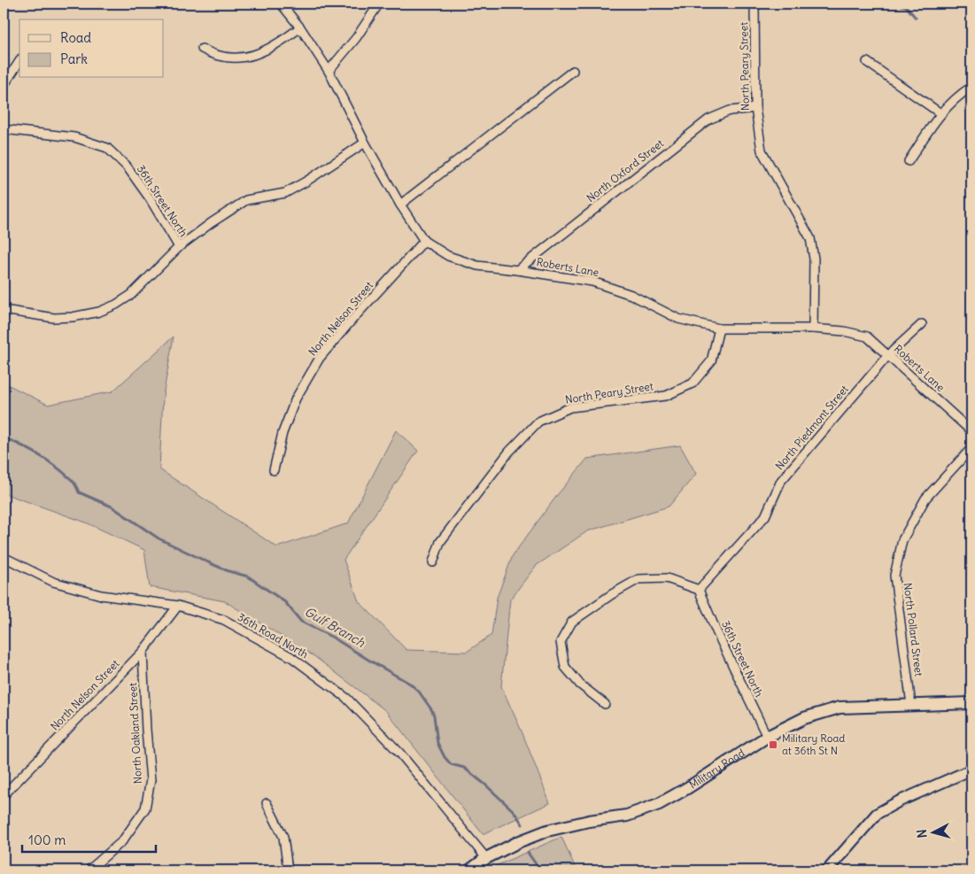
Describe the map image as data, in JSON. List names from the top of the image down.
{
  "streets": {
    "main road": ["Military Road"],
    "street": [
      "North Peary Street",
      "North Oxford Street",
      "36th Street North",
      "Roberts Lane",
      "North Nelson Street",
      "North Piedmont Street",
      "North Pollard Street",
      "36th Road North",
      "North Oakland Street"
    ]
  },
  "crossings": [
    ["North Peary Street", "North Oxford Street"],
    ["North Peary Street", "Roberts Lane"],
    ["North Oxford Street", "Roberts Lane"],
    ["36th Street North", "North Piedmont Street"],
    ["36th Street North", "Military Road"],
    ["Roberts Lane", "North Nelson Street"],
    ["Roberts Lane", "North Piedmont Street"],
    ["North Nelson Street", "36th Road North"],
    ["North Nelson Street", "North Oakland Street"],
    ["North Pollard Street", "Military Road"],
    ["36th Road North", "Military Road"]
  ],
  "water": ["Gulf Branch"],
  "places": {
    "transit": ["Military Road at 36th St N"]
  },
  "legend": ["Road", "Park"],
  "scale_bar": "100 m",
  "north": "left"
}
